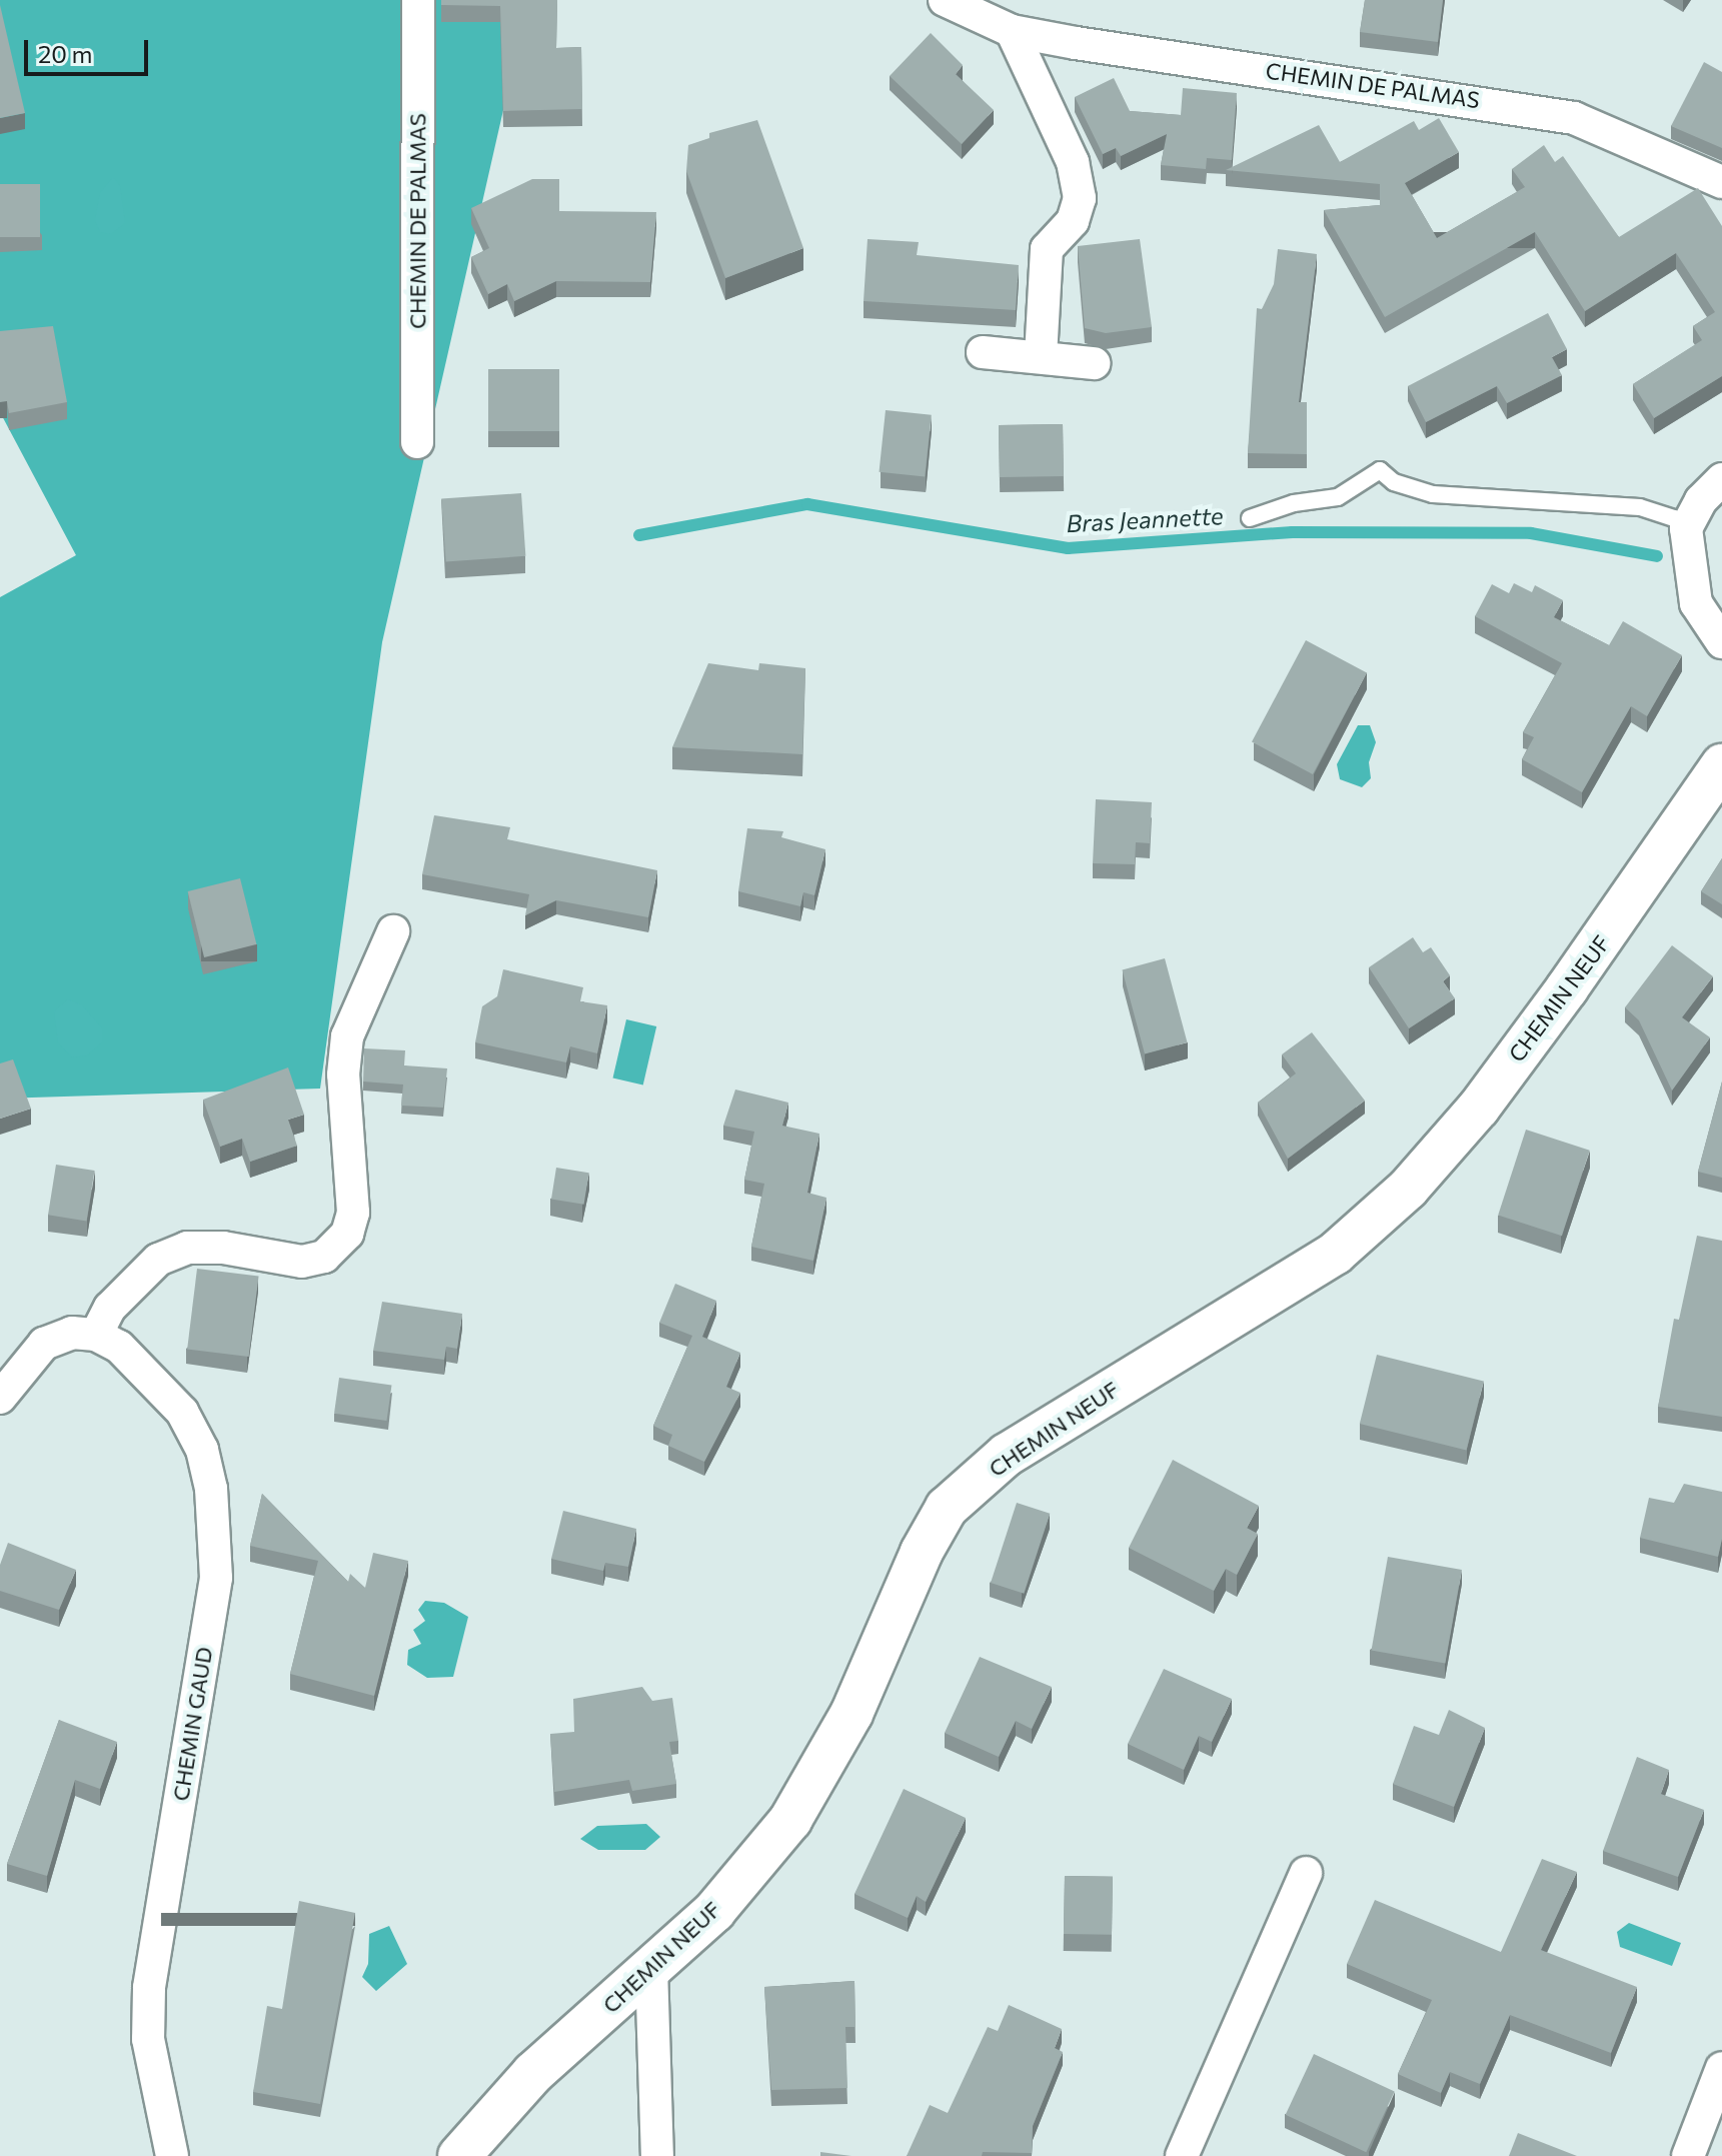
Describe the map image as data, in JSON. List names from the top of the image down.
{
  "streets": {
    "street": ["CHEMIN DE PALMAS", "CHEMIN NEUF", "CHEMIN GAUD"]
  },
  "water": ["Bras Jeannette"],
  "scale_bar": "20 m"
}
